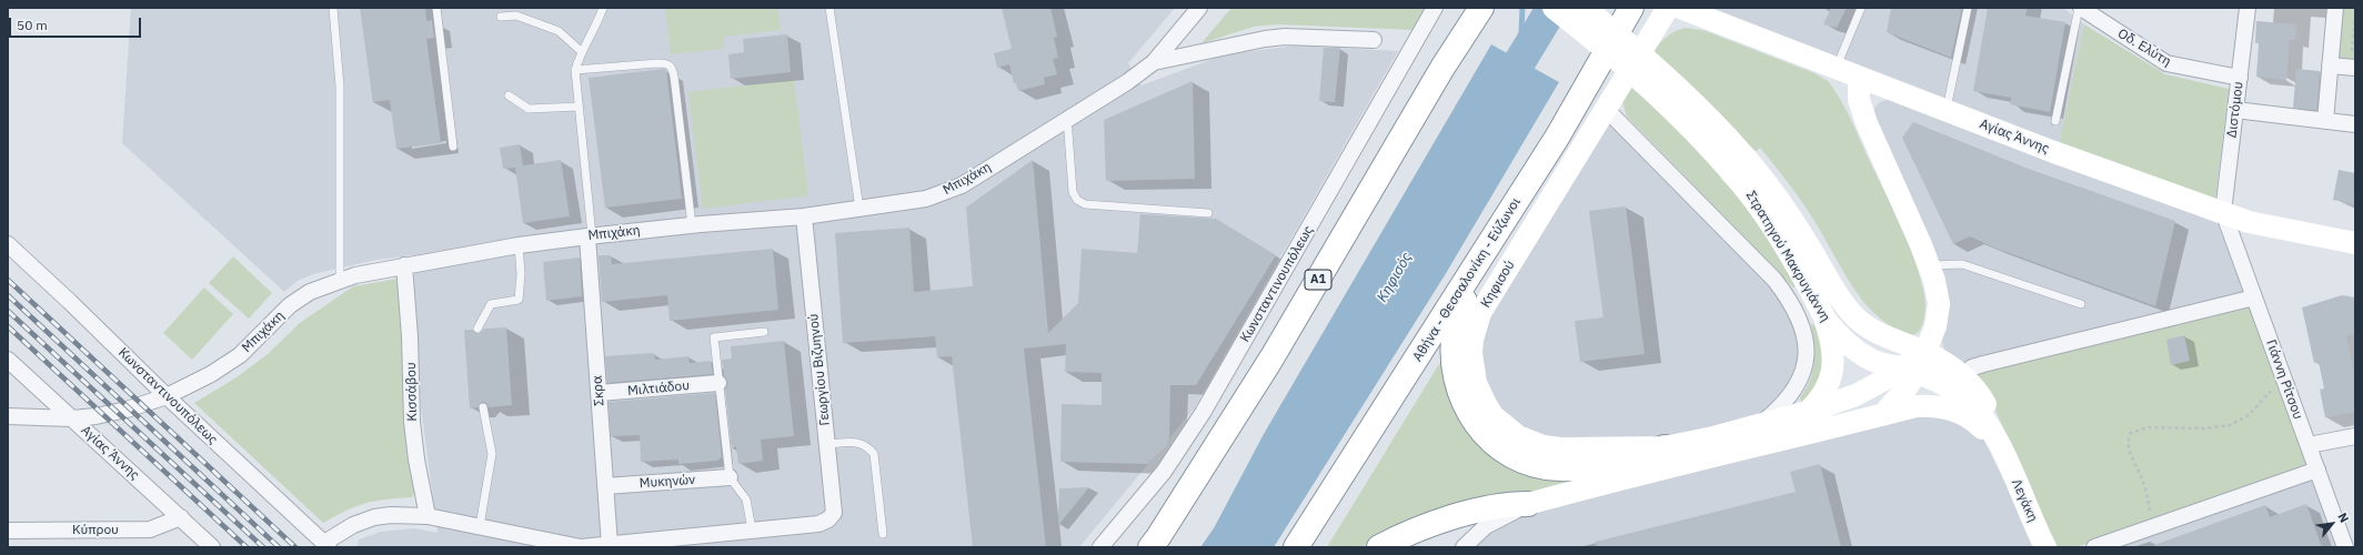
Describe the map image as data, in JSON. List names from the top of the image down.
{
  "streets": {
    "highway": ["Α1", "Αθήνα - Θεσσαλονίκη - Εύζωνοι"],
    "street": [
      "Οδ. Ελύτη",
      "Διστόμου",
      "Αγίας Άννης",
      "Μπιχάκη",
      "Στρατηγού Μακρυγιάννη",
      "Κωνσταντινουπόλεως",
      "Κηφισού",
      "Γεωργίου Βιζυηνού",
      "Γιάννη Ρίτσου",
      "Μιλτιάδου",
      "Σκρα",
      "Κισσάβου",
      "Μυκηνών",
      "Λεγάκη",
      "Κύπρου"
    ]
  },
  "crossings": [
    ["Οδ. Ελύτη", "Διστόμου"],
    ["Διστόμου", "Αγίας Άννης"],
    ["Διστόμου", "Γιάννη Ρίτσου"],
    ["Αγίας Άννης", "Μπιχάκη"],
    ["Αγίας Άννης", "Γιάννη Ρίτσου"],
    ["Αγίας Άννης", "Κύπρου"],
    ["Μπιχάκη", "Κωνσταντινουπόλεως"],
    ["Μπιχάκη", "Γεωργίου Βιζυηνού"],
    ["Μπιχάκη", "Σκρα"],
    ["Μπιχάκη", "Κισσάβου"],
    ["Στρατηγού Μακρυγιάννη", "Κηφισού"],
    ["Στρατηγού Μακρυγιάννη", "Λεγάκη"],
    ["Μιλτιάδου", "Σκρα"],
    ["Σκρα", "Μυκηνών"]
  ],
  "water": ["Κηφισός"],
  "scale_bar": "50 m",
  "north": "top right"
}
